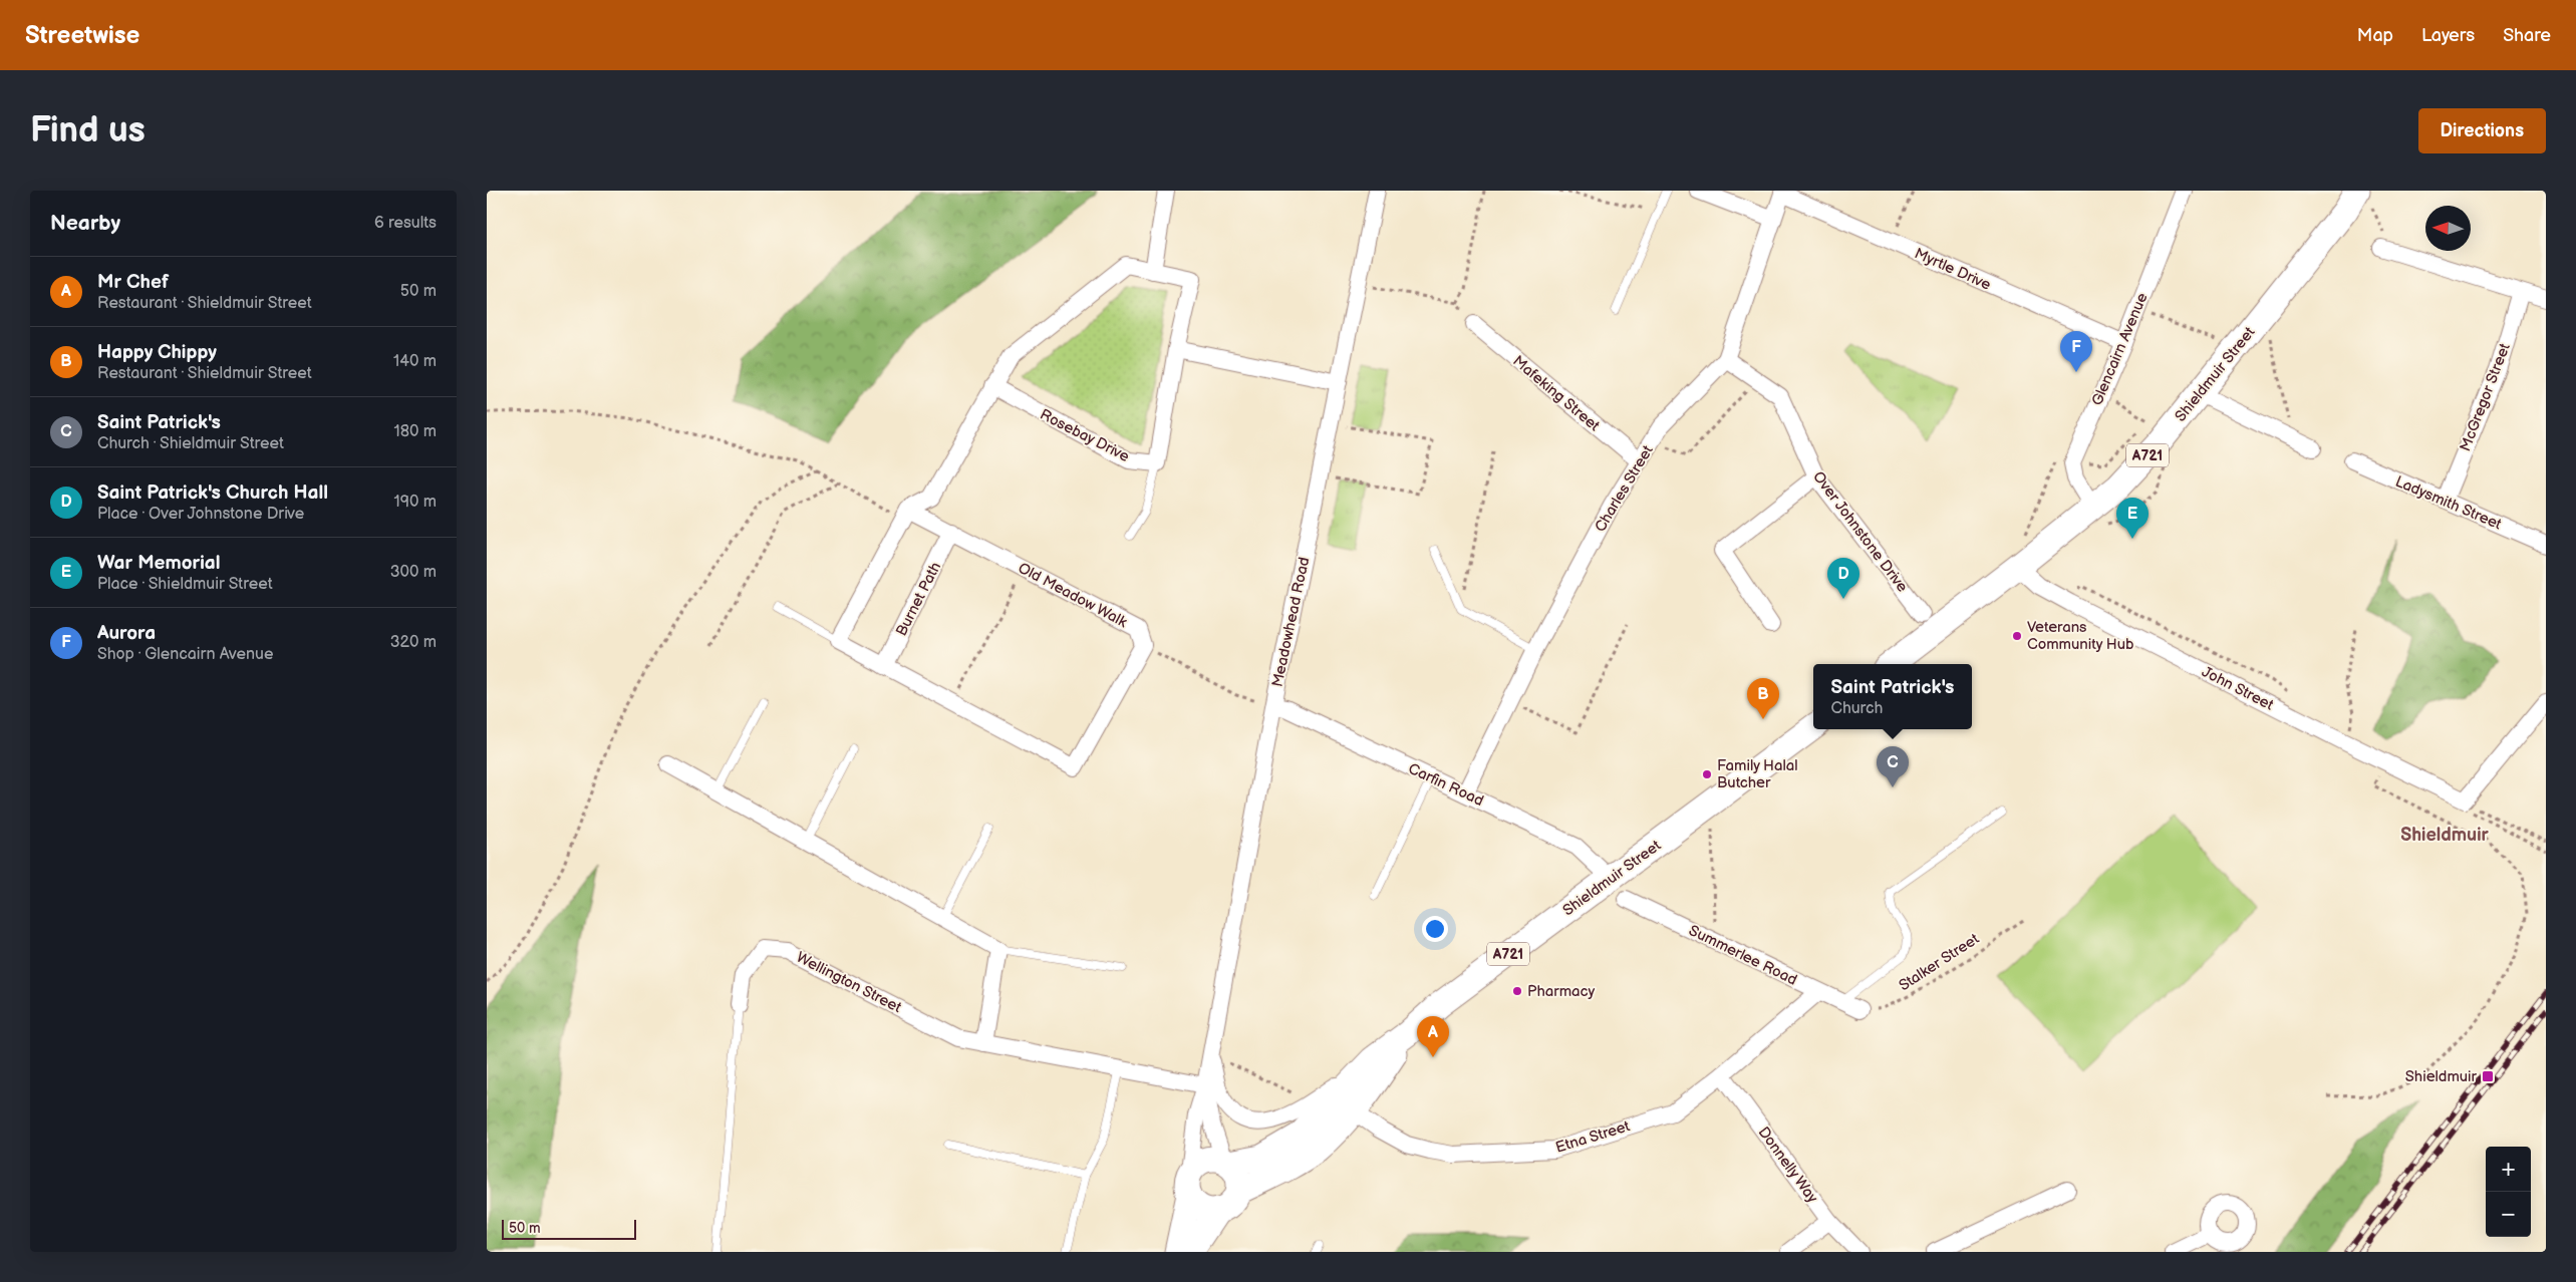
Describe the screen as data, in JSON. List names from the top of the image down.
{
  "streets": {
    "main road": ["Shieldmuir Street", "A721"],
    "street": [
      "Myrtle Drive",
      "Glencairn Avenue",
      "Mafeking Street",
      "McGregor Street",
      "Rosebay Drive",
      "Charles Street",
      "Ladysmith Street",
      "Over Johnstone Drive",
      "Old Meadow Walk",
      "Burnet Path",
      "Meadowhead Road",
      "John Street",
      "Carfin Road",
      "Summerlee Road",
      "Wellington Street",
      "Etna Street",
      "Donnelly Way"
    ],
    "path": ["Stalker Street"]
  },
  "crossings": [
    ["Myrtle Drive", "Glencairn Avenue"],
    ["Myrtle Drive", "Charles Street"],
    ["Shieldmuir Street", "A721"],
    ["Shieldmuir Street", "Meadowhead Road"],
    ["Shieldmuir Street", "John Street"],
    ["Shieldmuir Street", "Carfin Road"],
    ["Shieldmuir Street", "Etna Street"],
    ["Mafeking Street", "Charles Street"],
    ["McGregor Street", "Ladysmith Street"],
    ["A721", "Meadowhead Road"],
    ["Charles Street", "Over Johnstone Drive"],
    ["Charles Street", "Carfin Road"],
    ["Old Meadow Walk", "Burnet Path"],
    ["Meadowhead Road", "Carfin Road"],
    ["Meadowhead Road", "Wellington Street"],
    ["Summerlee Road", "Stalker Street"],
    ["Summerlee Road", "Etna Street"],
    ["Etna Street", "Donnelly Way"]
  ],
  "districts": ["Shieldmuir"],
  "places": {
    "other": ["Veterans Community Hub", "Family Halal Butcher", "Pharmacy"],
    "transit": ["Shieldmuir"]
  },
  "scale_bar": "50 m",
  "north": "left",
  "page": {
    "header": "Streetwise",
    "nav": ["Map", "Layers", "Share"],
    "buttons": "Directions",
    "title": "Find us",
    "heading": ["Nearby", "6 results"],
    "list": [
      {
        "mark": "A",
        "name": "Mr Chef",
        "note": "Restaurant · Shieldmuir Street",
        "value": "50 m"
      },
      {
        "mark": "B",
        "name": "Happy Chippy",
        "note": "Restaurant · Shieldmuir Street",
        "value": "140 m"
      },
      {
        "mark": "C",
        "name": "Saint Patrick's",
        "note": "Church · Shieldmuir Street",
        "value": "180 m"
      },
      {
        "mark": "D",
        "name": "Saint Patrick's Church Hall",
        "note": "Place · Over Johnstone Drive",
        "value": "190 m"
      },
      {
        "mark": "E",
        "name": "War Memorial",
        "note": "Place · Shieldmuir Street",
        "value": "300 m"
      },
      {
        "mark": "F",
        "name": "Aurora",
        "note": "Shop · Glencairn Avenue",
        "value": "320 m"
      }
    ],
    "pins": [
      "F",
      "E",
      "D",
      "B",
      "C",
      "A"
    ],
    "popup": ["Saint Patrick's", "Church"],
    "map_buttons": ["+", "−"],
    "scale": "50 m"
  }
}
